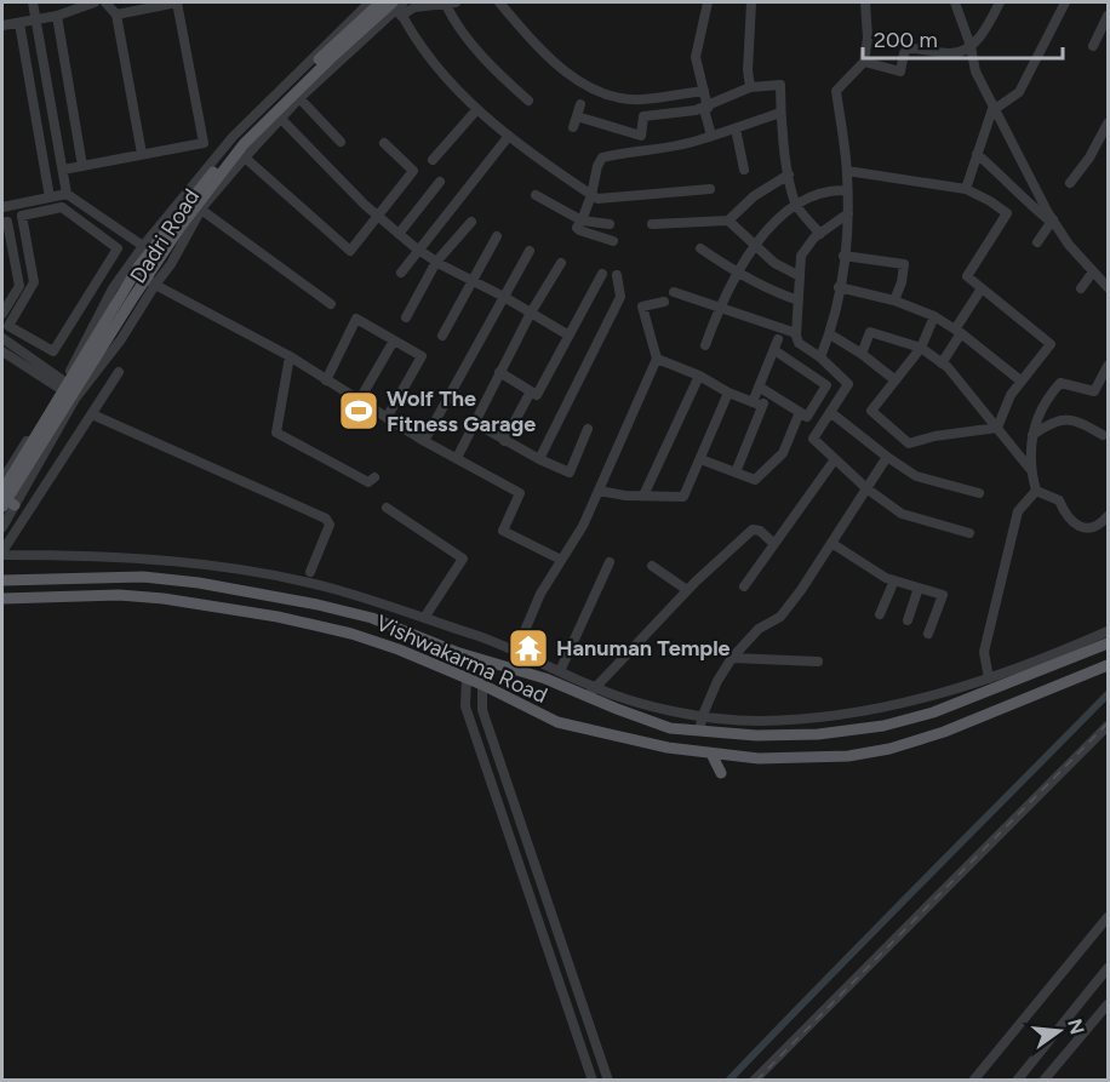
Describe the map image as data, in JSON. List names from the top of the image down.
{
  "streets": {
    "main road": ["Vishwakarma Road"],
    "street": ["Dadri Road"]
  },
  "places": {
    "sports": ["Wolf The Fitness Garage"],
    "temple": ["Hanuman Temple"]
  },
  "scale_bar": "200 m",
  "north": "right"
}
